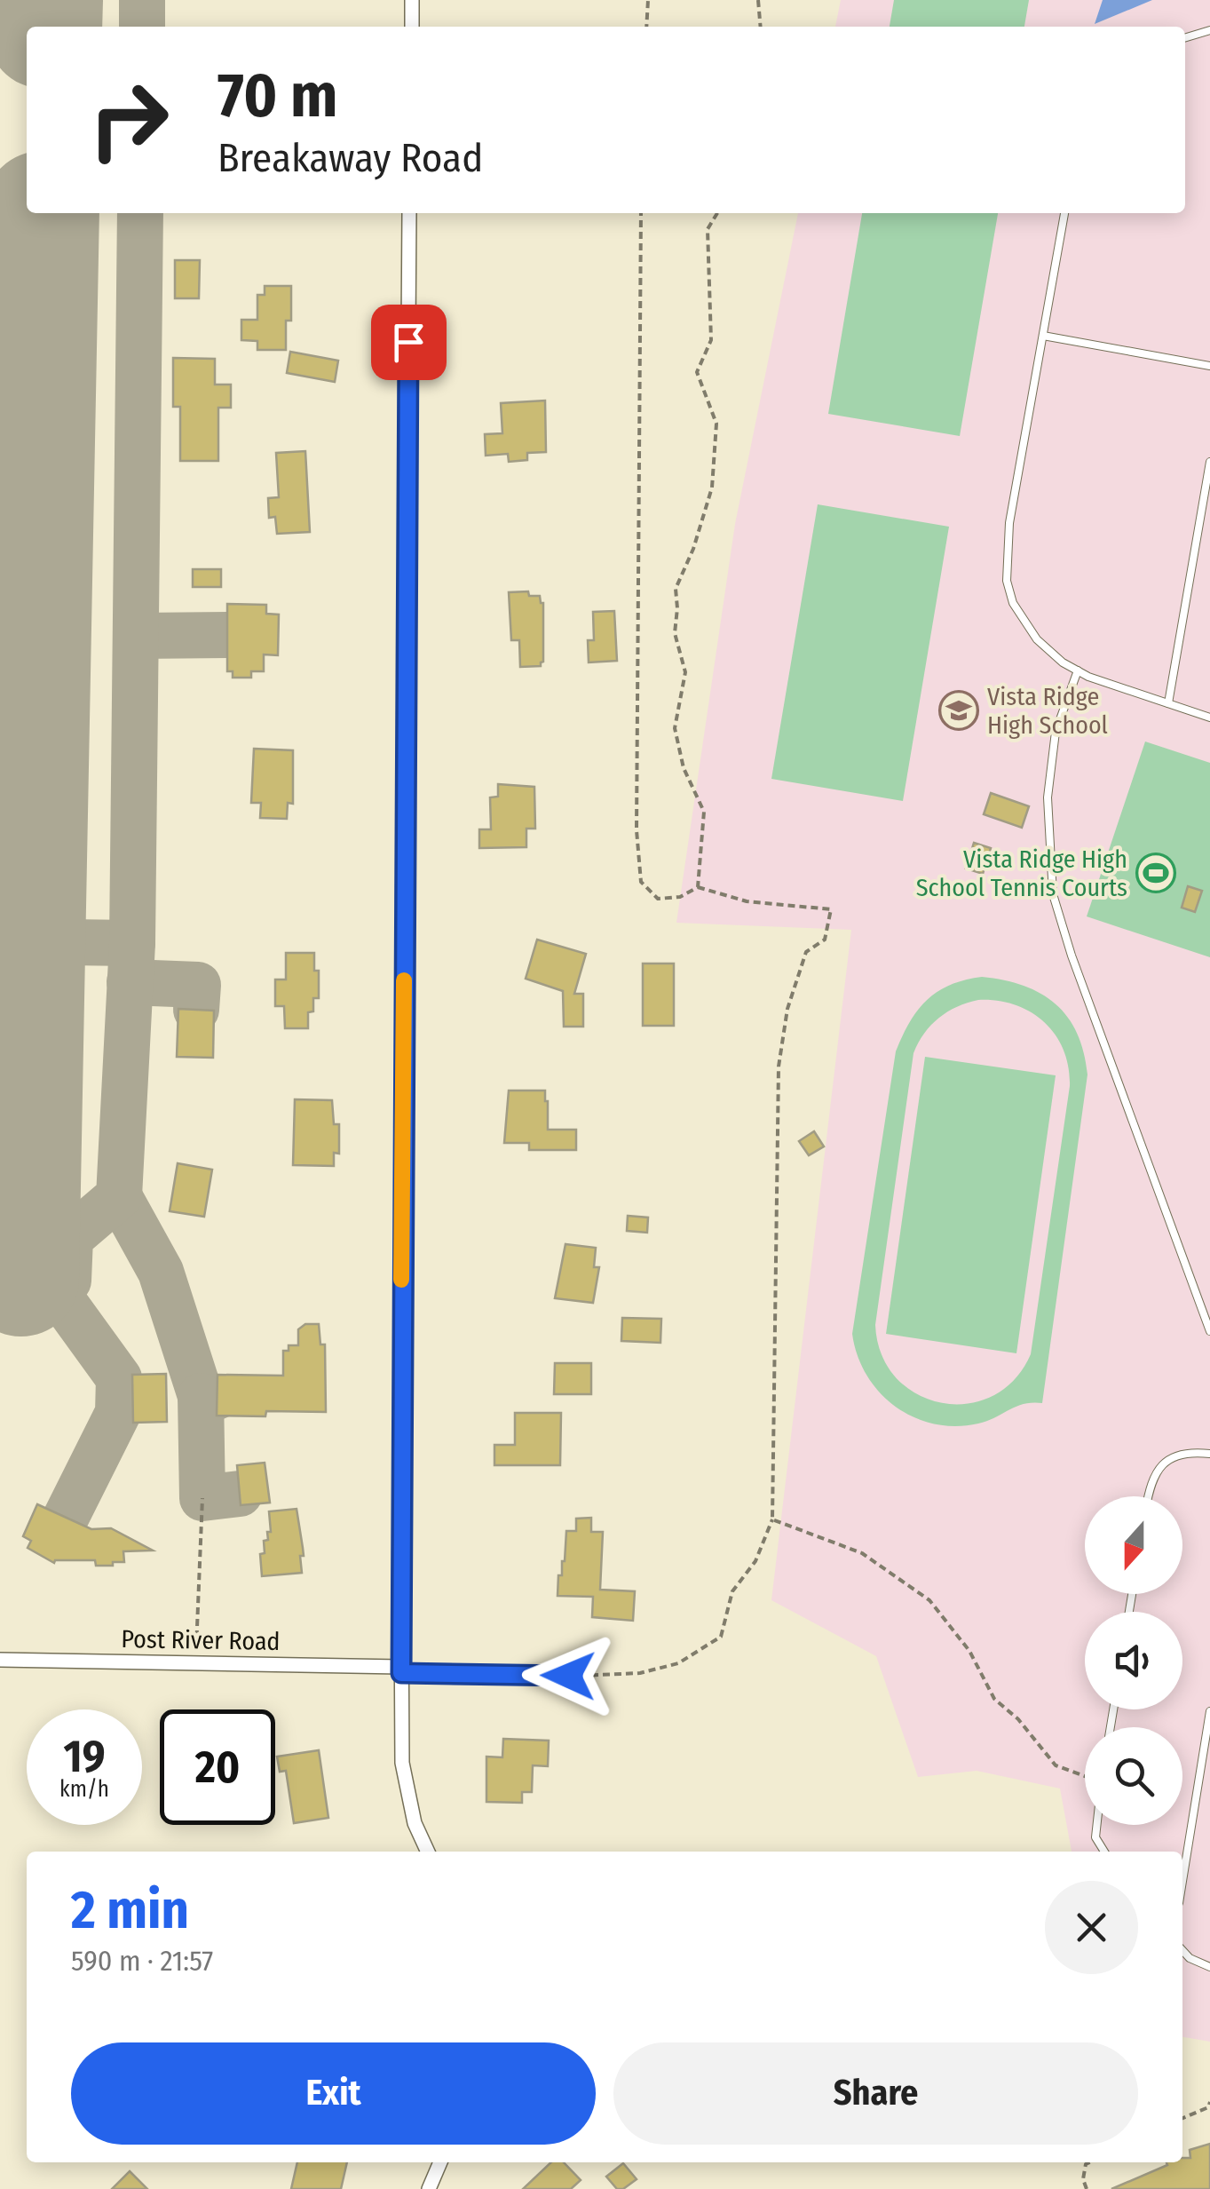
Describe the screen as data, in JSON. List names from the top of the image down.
{
  "streets": {
    "street": ["Post River Road"]
  },
  "places": {
    "school or university": ["Vista Ridge High School"],
    "sports": ["Vista Ridge High School Tennis Courts"]
  },
  "north": "bottom",
  "page": {
    "turn": ["70 m", "Breakaway Road"],
    "speed": "19 km/h",
    "limit": "20",
    "heading": ["2 min", "590 m · 21:57"],
    "buttons": ["Exit", "Share"]
  }
}
